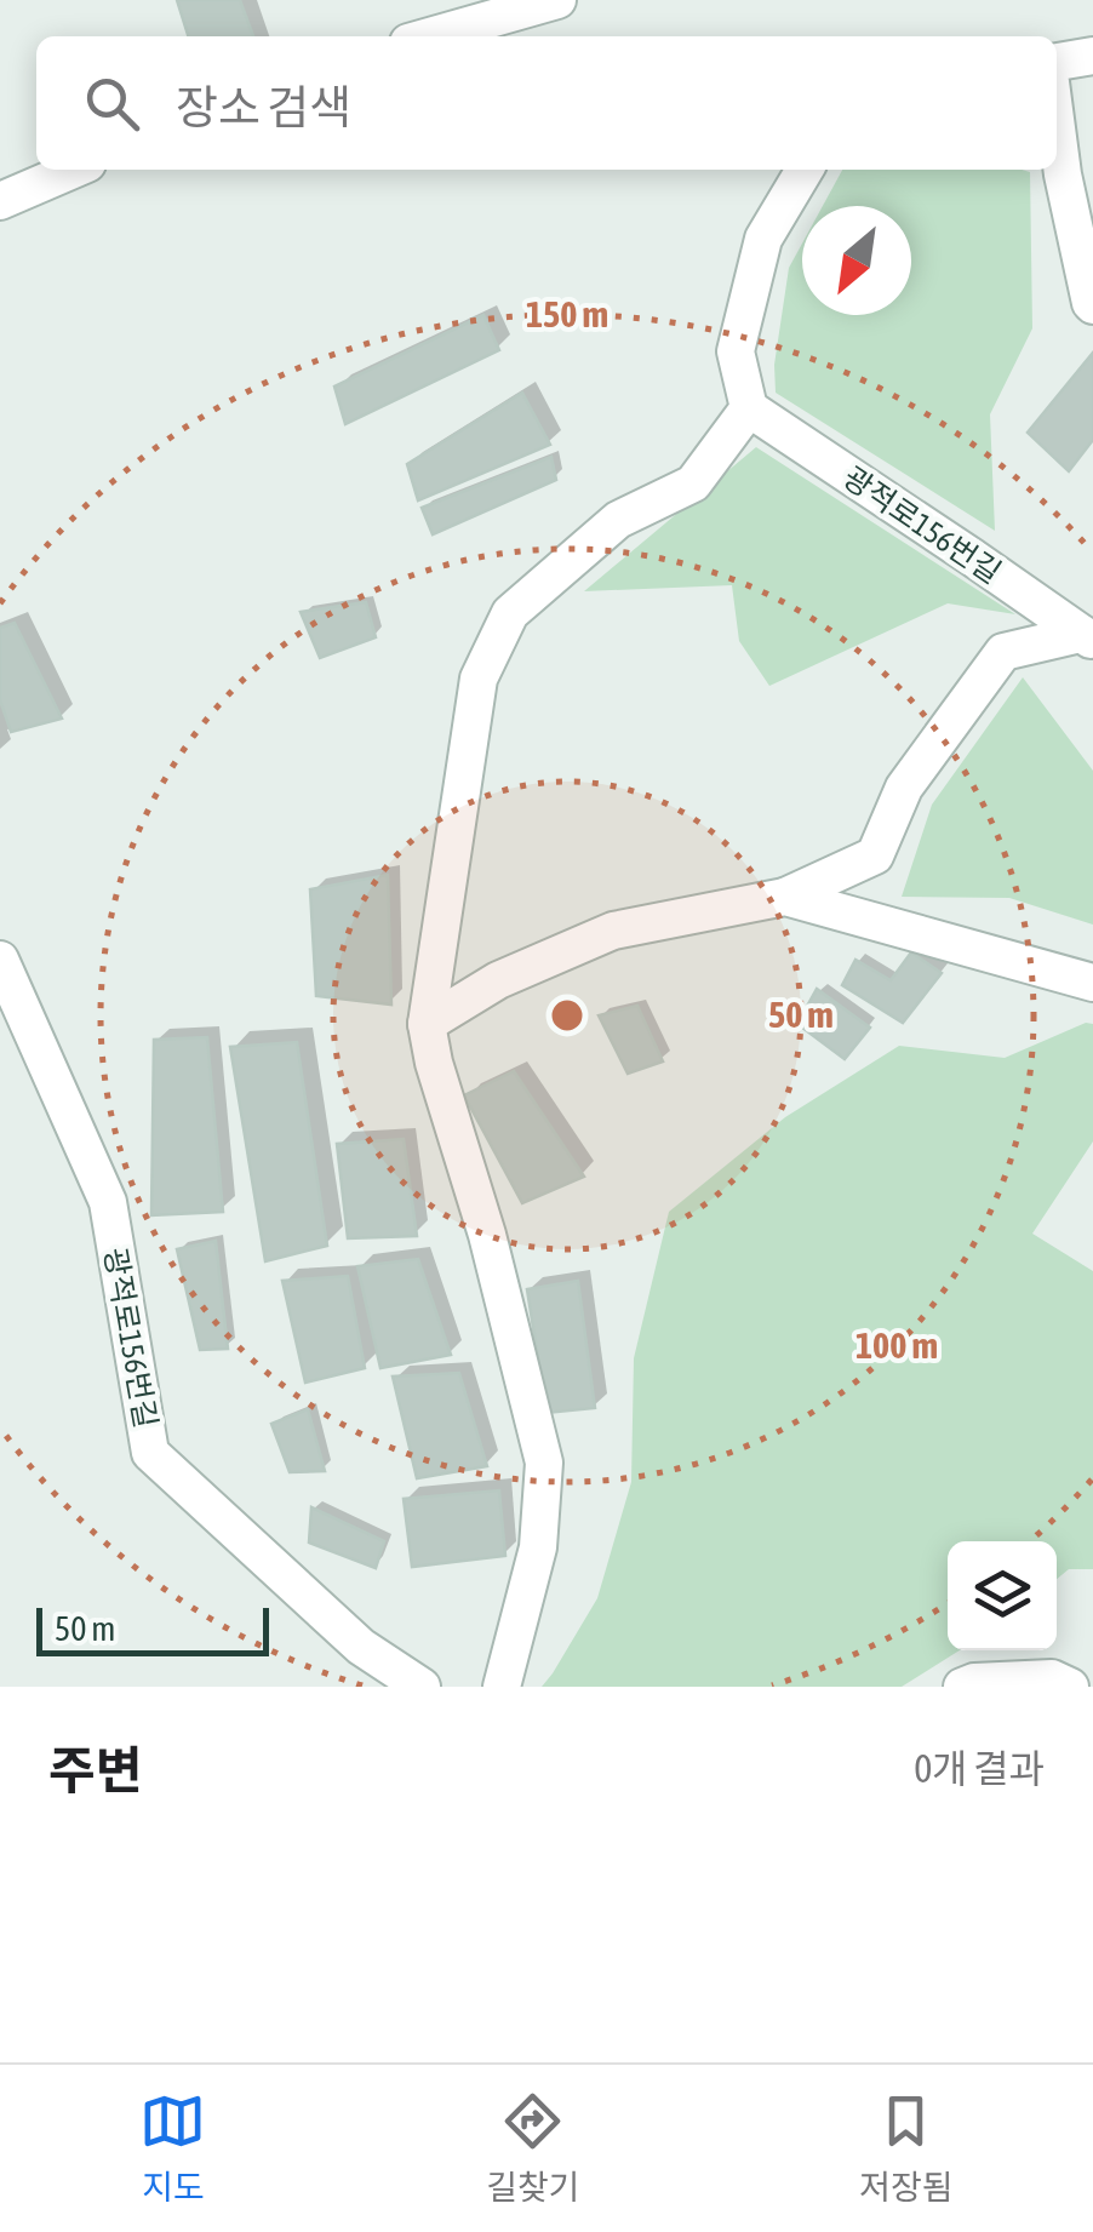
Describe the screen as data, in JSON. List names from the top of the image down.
{
  "streets": {
    "street": ["광적로156번길"]
  },
  "scale_bar": "50 m",
  "north": "bottom left",
  "page": {
    "search": "장소 검색",
    "scale": "50 m",
    "heading": ["주변", "0개 결과"],
    "nav": ["지도", "길찾기", "저장됨"]
  },
  "rings": ["150 m", "50 m", "100 m"]
}
